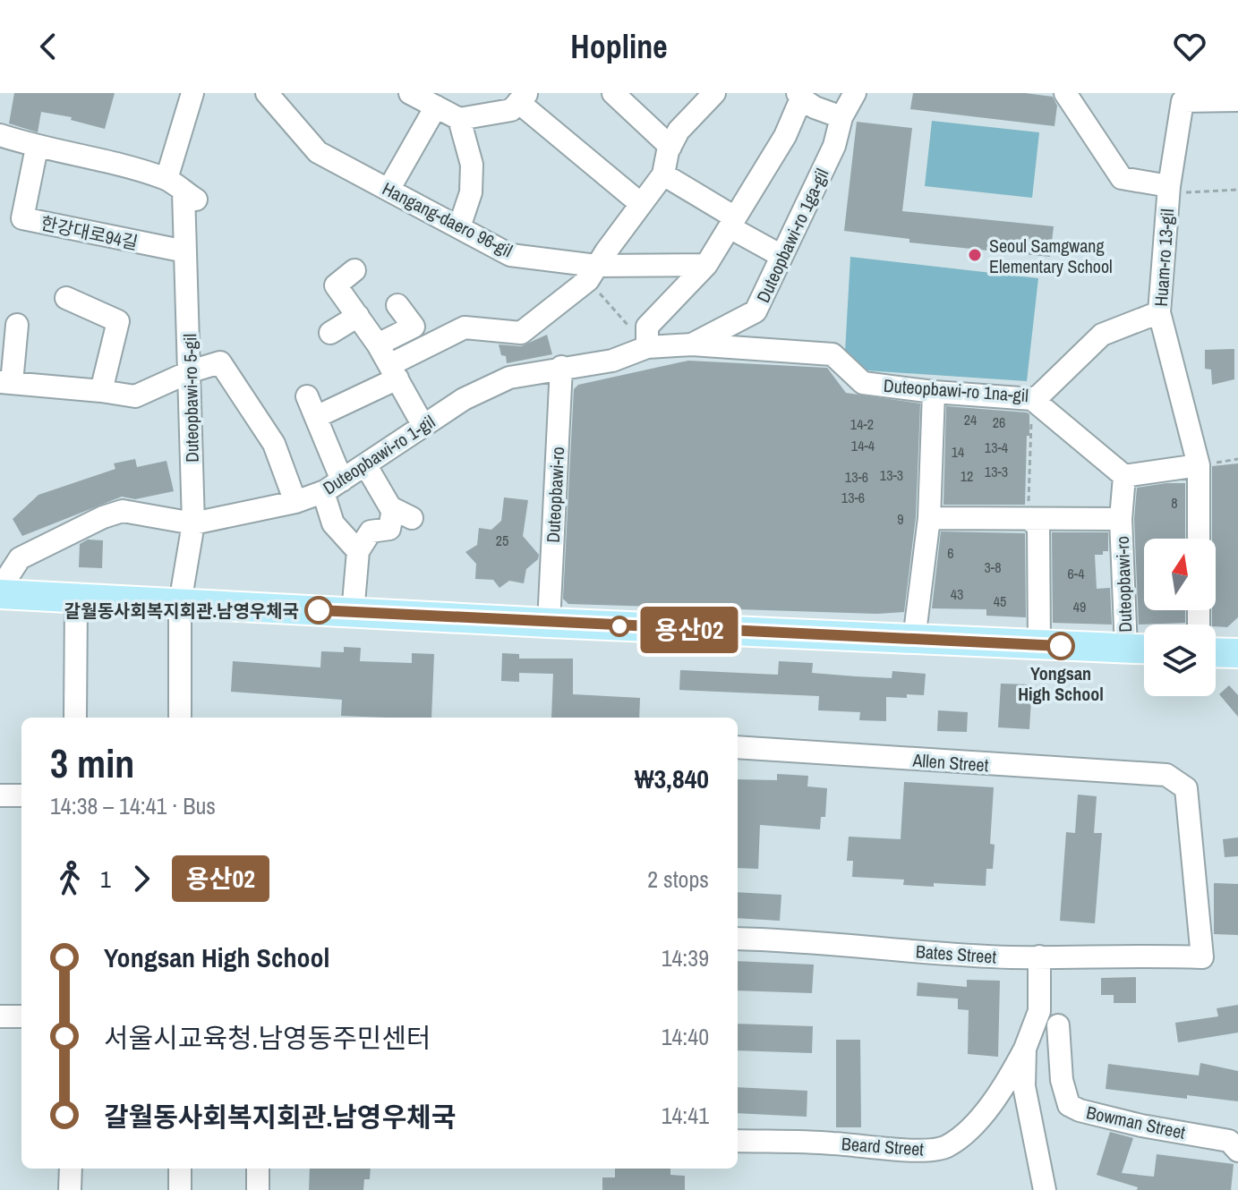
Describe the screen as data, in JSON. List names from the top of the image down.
{
  "streets": {
    "main road": ["Duteopbawi-ro"],
    "street": [
      "Hangang-daero 96-gil",
      "한강대로94길",
      "Duteopbawi-ro 1ga-gil",
      "Huam-ro 13-gil",
      "Duteopbawi-ro 1na-gil",
      "Duteopbawi-ro 5-gil",
      "Duteopbawi-ro 1-gil",
      "Allen Street",
      "Bates Street",
      "Bowman Street",
      "Beard Street"
    ]
  },
  "crossings": [
    ["한강대로94길", "Duteopbawi-ro 5-gil"],
    ["Duteopbawi-ro 1ga-gil", "Duteopbawi-ro 1na-gil"],
    ["Duteopbawi-ro 1ga-gil", "Duteopbawi-ro 1-gil"],
    ["Huam-ro 13-gil", "Duteopbawi-ro 1na-gil"],
    ["Duteopbawi-ro 1na-gil", "Duteopbawi-ro 1-gil"],
    ["Duteopbawi-ro 5-gil", "Duteopbawi-ro 1-gil"],
    ["Duteopbawi-ro 5-gil", "Duteopbawi-ro"],
    ["Duteopbawi-ro 1-gil", "Duteopbawi-ro"],
    ["Allen Street", "Bates Street"]
  ],
  "places": ["Seoul Samgwang Elementary School", "갈월동사회복지회관.남영우체국", "Yongsan High School"],
  "lines": ["bus line 용산02"],
  "house_numbers": [
    "24",
    "26",
    "14-2",
    "14-4",
    "13-4",
    "14",
    "13-3",
    "13-3",
    "12",
    "13-6",
    "13-6",
    "8",
    "9",
    "25",
    "6",
    "3-8",
    "6-4",
    "43",
    "45",
    "49"
  ],
  "north": "top",
  "page": {
    "header": "Hopline",
    "on_map": "용산02",
    "heading": ["3 min", "14:38 – 14:41 · Bus", "₩3,840"],
    "legs": ["1", "용산02", "2 stops"],
    "list": [
      {
        "name": "Yongsan High School",
        "value": "14:39"
      },
      {
        "name": "서울시교육청.남영동주민센터",
        "value": "14:40"
      },
      {
        "name": "갈월동사회복지회관.남영우체국",
        "value": "14:41"
      }
    ]
  }
}
